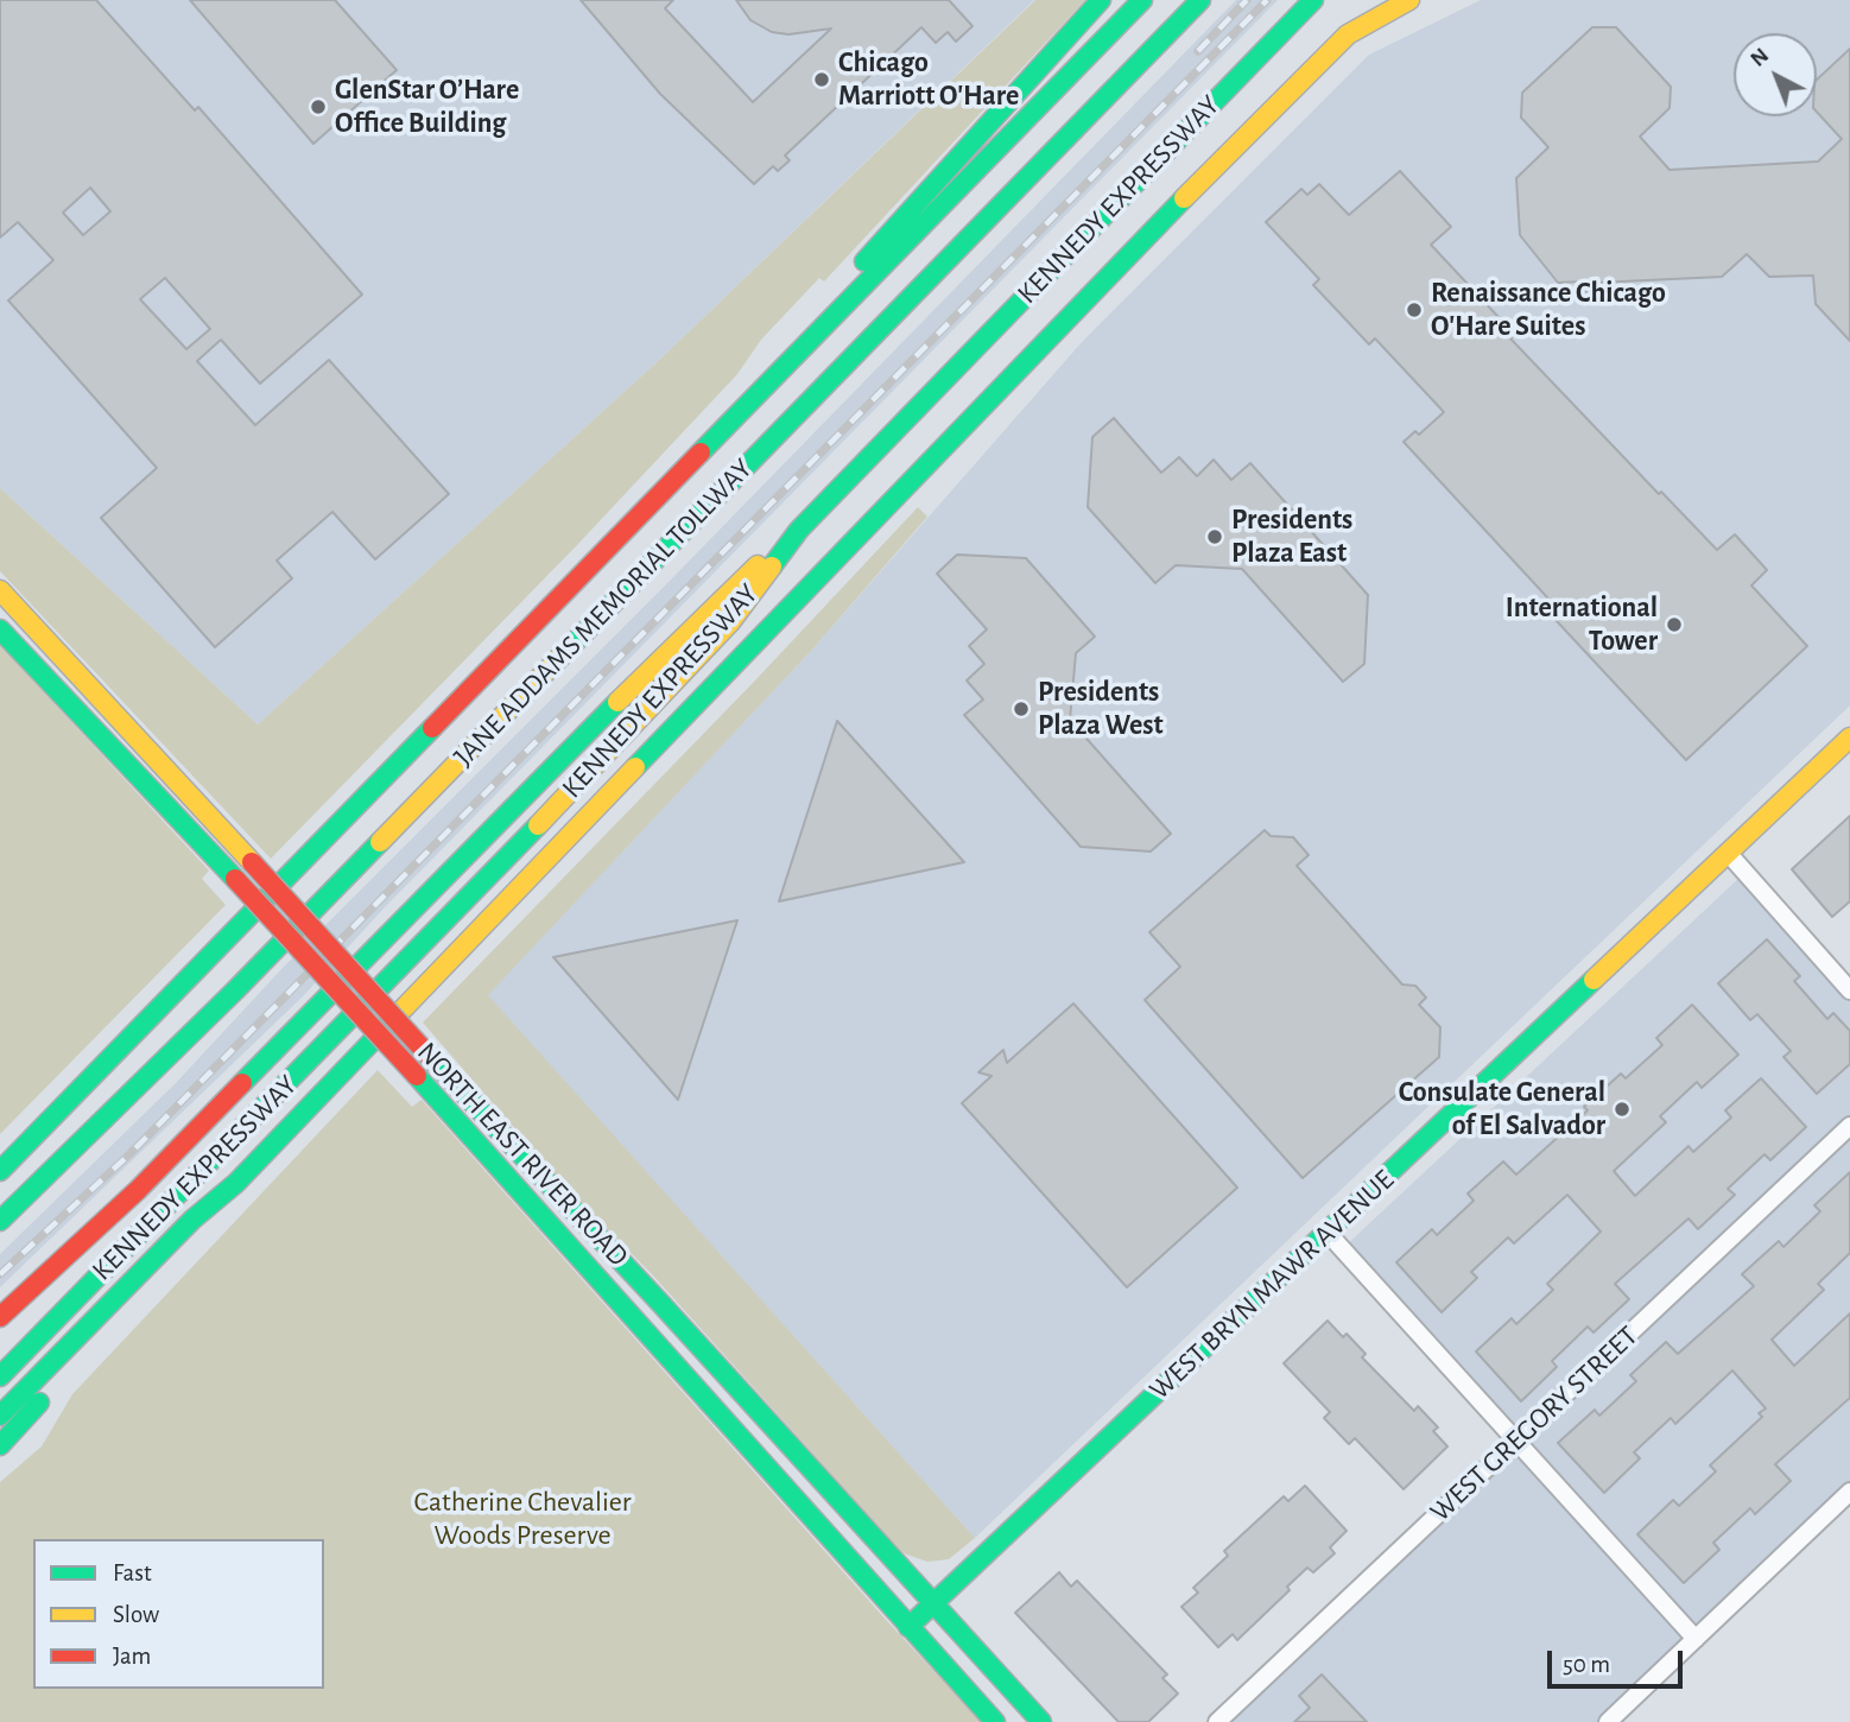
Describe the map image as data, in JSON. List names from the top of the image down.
{
  "streets": {
    "main road": [
      "KENNEDY EXPRESSWAY",
      "JANE ADDAMS MEMORIAL TOLLWAY",
      "NORTH EAST RIVER ROAD",
      "WEST BRYN MAWR AVENUE"
    ],
    "street": ["WEST GREGORY STREET"]
  },
  "crossings": [
    ["NORTH EAST RIVER ROAD", "WEST BRYN MAWR AVENUE"]
  ],
  "parks": ["Catherine Chevalier Woods Preserve"],
  "places": [
    "Chicago Marriott O'Hare",
    "GlenStar O’Hare Office Building",
    "Renaissance Chicago O'Hare Suites",
    "Presidents Plaza East",
    "International Tower",
    "Presidents Plaza West",
    "Consulate General of El Salvador"
  ],
  "legend": ["Fast", "Slow", "Jam"],
  "scale_bar": "50 m",
  "north": "top left"
}
